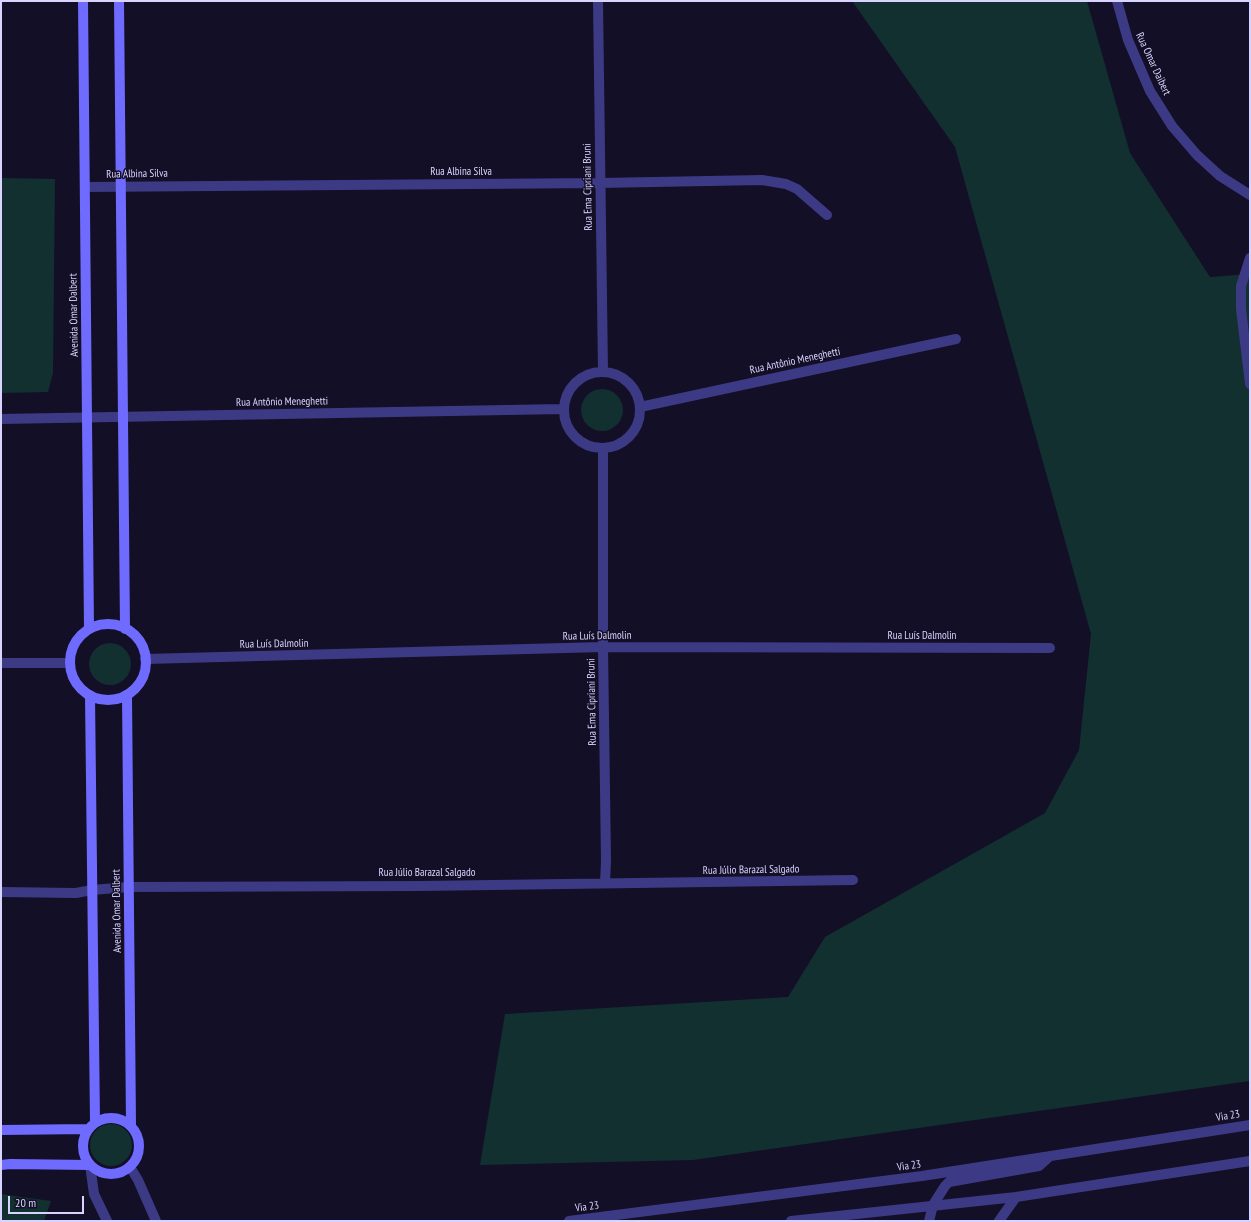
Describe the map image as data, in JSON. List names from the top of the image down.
{
  "streets": {
    "street": [
      "Rua Omar Daibert",
      "Rua Albina Silva",
      "Rua Ema Cipriani Bruni",
      "Avenida Omar Dalbert",
      "Rua Antônio Meneghetti",
      "Rua Luís Dalmolin",
      "Rua Júlio Barazal Salgado",
      "Via 23"
    ]
  },
  "crossings": [
    ["Rua Albina Silva", "Rua Ema Cipriani Bruni"],
    ["Rua Albina Silva", "Avenida Omar Dalbert"],
    ["Rua Ema Cipriani Bruni", "Rua Antônio Meneghetti"],
    ["Rua Ema Cipriani Bruni", "Rua Luís Dalmolin"],
    ["Rua Ema Cipriani Bruni", "Rua Júlio Barazal Salgado"],
    ["Avenida Omar Dalbert", "Rua Antônio Meneghetti"],
    ["Avenida Omar Dalbert", "Rua Luís Dalmolin"],
    ["Avenida Omar Dalbert", "Rua Júlio Barazal Salgado"]
  ],
  "scale_bar": "20 m"
}
